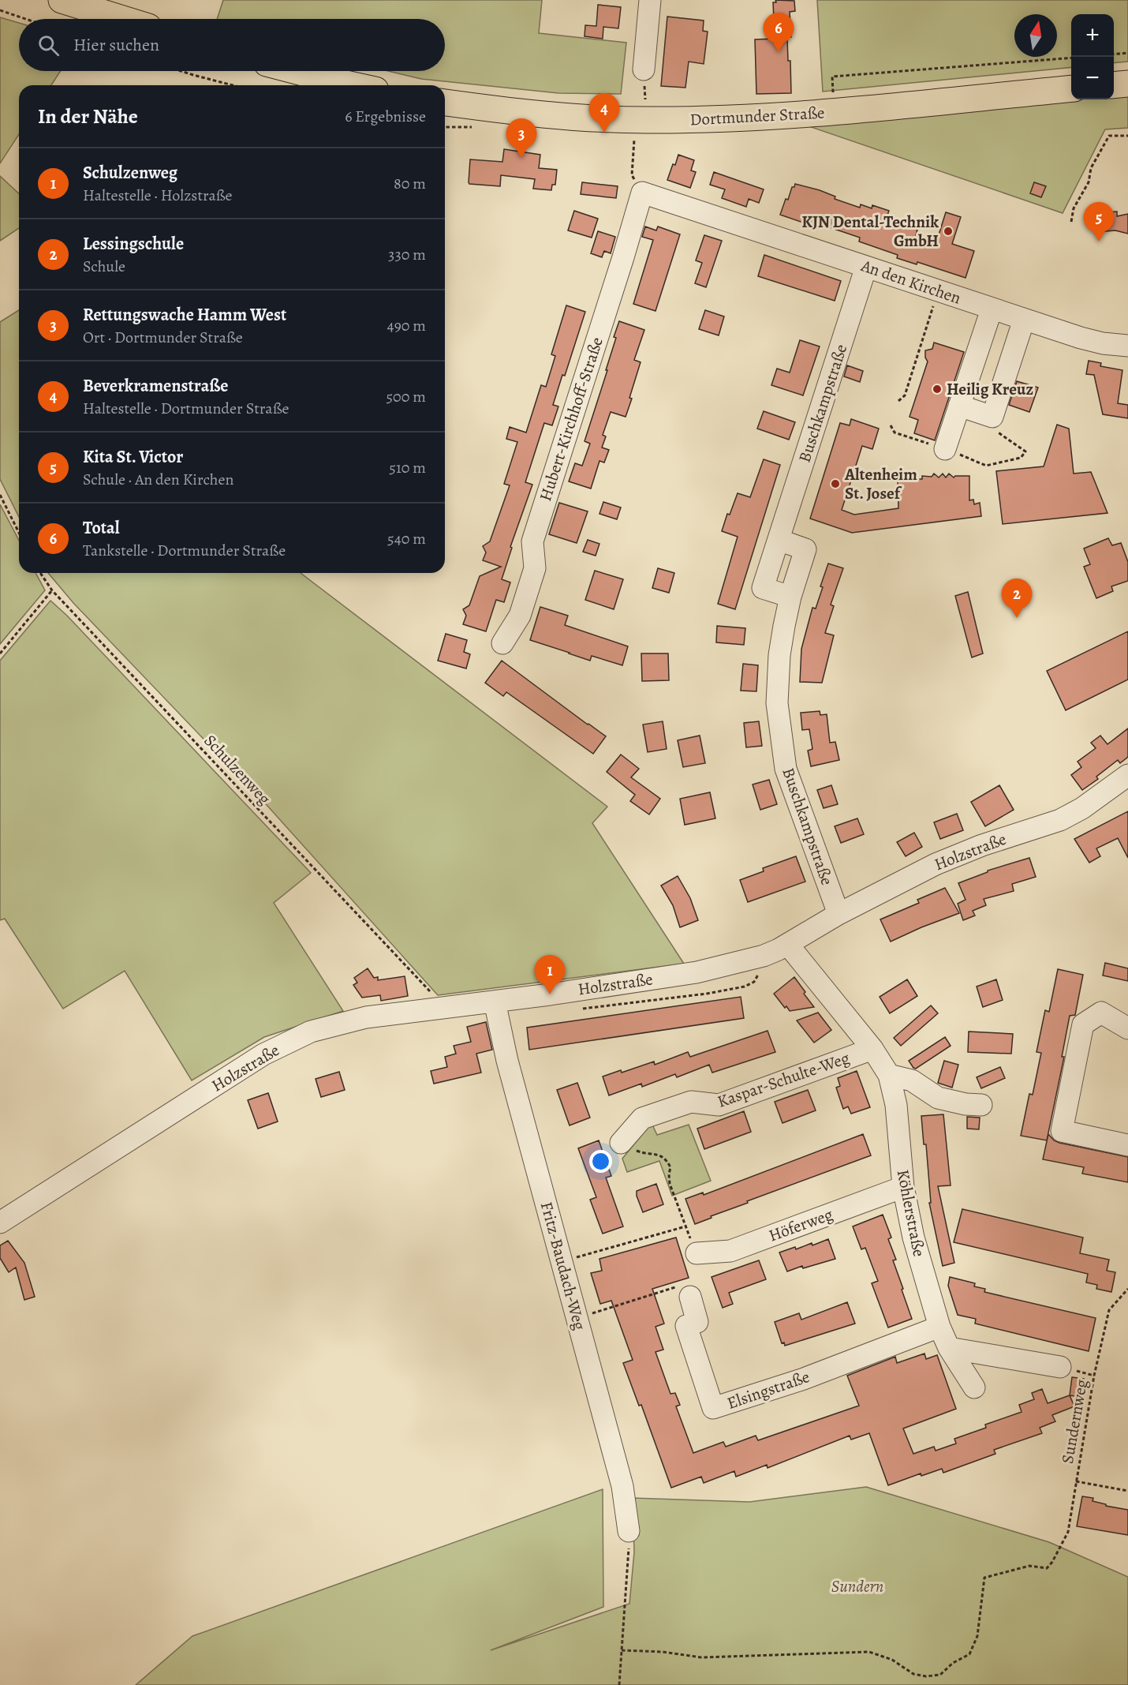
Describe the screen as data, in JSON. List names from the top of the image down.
{
  "streets": {
    "main road": ["Dortmunder Straße"],
    "street": [
      "An den Kirchen",
      "Buschkampstraße",
      "Hubert-Kirchhoff-Straße",
      "Holzstraße",
      "Kaspar-Schulte-Weg",
      "Köhlerstraße",
      "Höferweg",
      "Fritz-Baudach-Weg",
      "Elsingstraße"
    ],
    "path": ["Schulzenweg", "Sundernweg"]
  },
  "crossings": [
    ["An den Kirchen", "Buschkampstraße"],
    ["An den Kirchen", "Hubert-Kirchhoff-Straße"],
    ["Buschkampstraße", "Holzstraße"],
    ["Schulzenweg", "Holzstraße"],
    ["Holzstraße", "Köhlerstraße"],
    ["Holzstraße", "Fritz-Baudach-Weg"],
    ["Kaspar-Schulte-Weg", "Köhlerstraße"],
    ["Köhlerstraße", "Höferweg"],
    ["Köhlerstraße", "Elsingstraße"]
  ],
  "parks": ["Sundern"],
  "places": ["KJN Dental-Technik GmbH", "Heilig Kreuz", "Altenheim St. Josef"],
  "north": "top",
  "page": {
    "pins": [
      "6",
      "4",
      "3",
      "5",
      "2",
      "1"
    ],
    "map_buttons": ["+", "−"],
    "search": "Hier suchen",
    "heading": ["In der Nähe", "6 Ergebnisse"],
    "list": [
      {
        "mark": "1",
        "name": "Schulzenweg",
        "note": "Haltestelle · Holzstraße",
        "value": "80 m"
      },
      {
        "mark": "2",
        "name": "Lessingschule",
        "note": "Schule",
        "value": "330 m"
      },
      {
        "mark": "3",
        "name": "Rettungswache Hamm West",
        "note": "Ort · Dortmunder Straße",
        "value": "490 m"
      },
      {
        "mark": "4",
        "name": "Beverkramenstraße",
        "note": "Haltestelle · Dortmunder Straße",
        "value": "500 m"
      },
      {
        "mark": "5",
        "name": "Kita St. Victor",
        "note": "Schule · An den Kirchen",
        "value": "510 m"
      },
      {
        "mark": "6",
        "name": "Total",
        "note": "Tankstelle · Dortmunder Straße",
        "value": "540 m"
      }
    ]
  }
}
